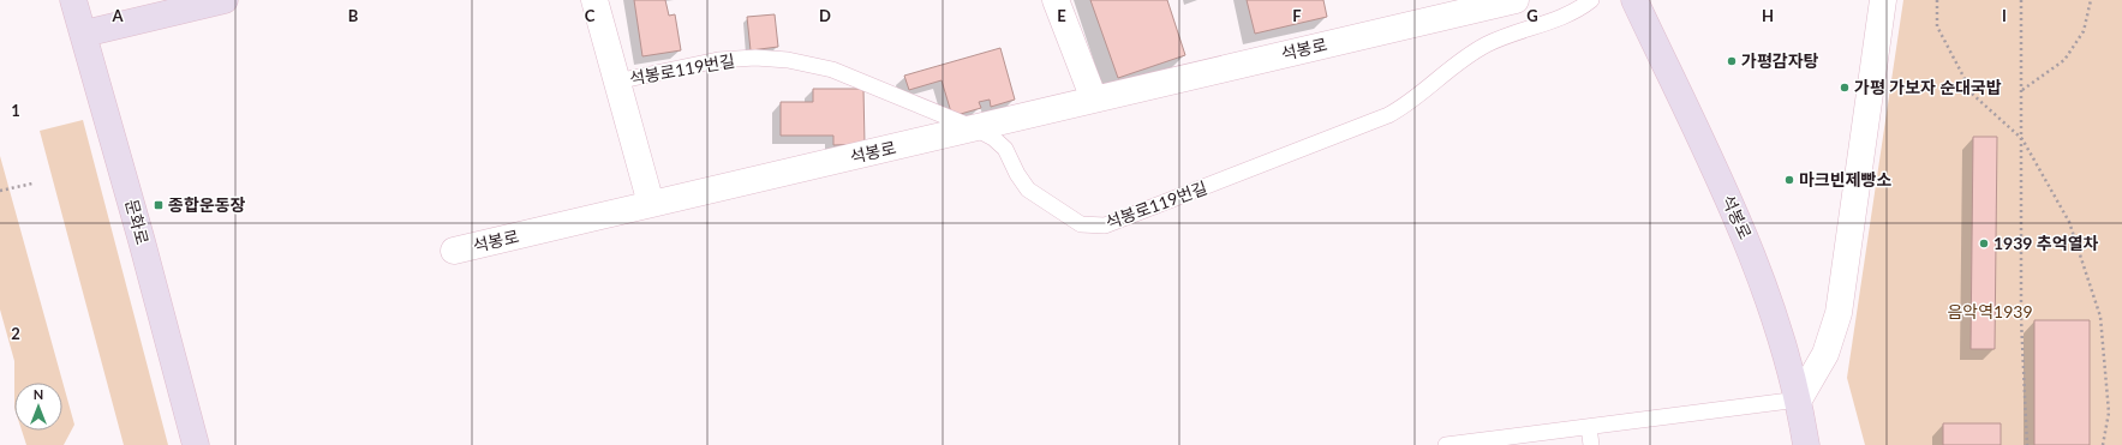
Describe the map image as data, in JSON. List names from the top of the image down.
{
  "streets": {
    "main road": ["석봉로", "문화로"],
    "lane": ["석봉로119번길"]
  },
  "crossings": [
    ["석봉로", "석봉로119번길"]
  ],
  "parks": ["음악역1939"],
  "places": {
    "other": [
      "가평감자탕",
      "가평 가보자 순대국밥",
      "마크빈제빵소",
      "1939 추억열차"
    ],
    "transit": ["종합운동장"]
  },
  "north": "top",
  "grid": {
    "columns": [
      "A",
      "B",
      "C",
      "D",
      "E",
      "F",
      "G",
      "H",
      "I"
    ],
    "rows": ["1", "2"]
  }
}
